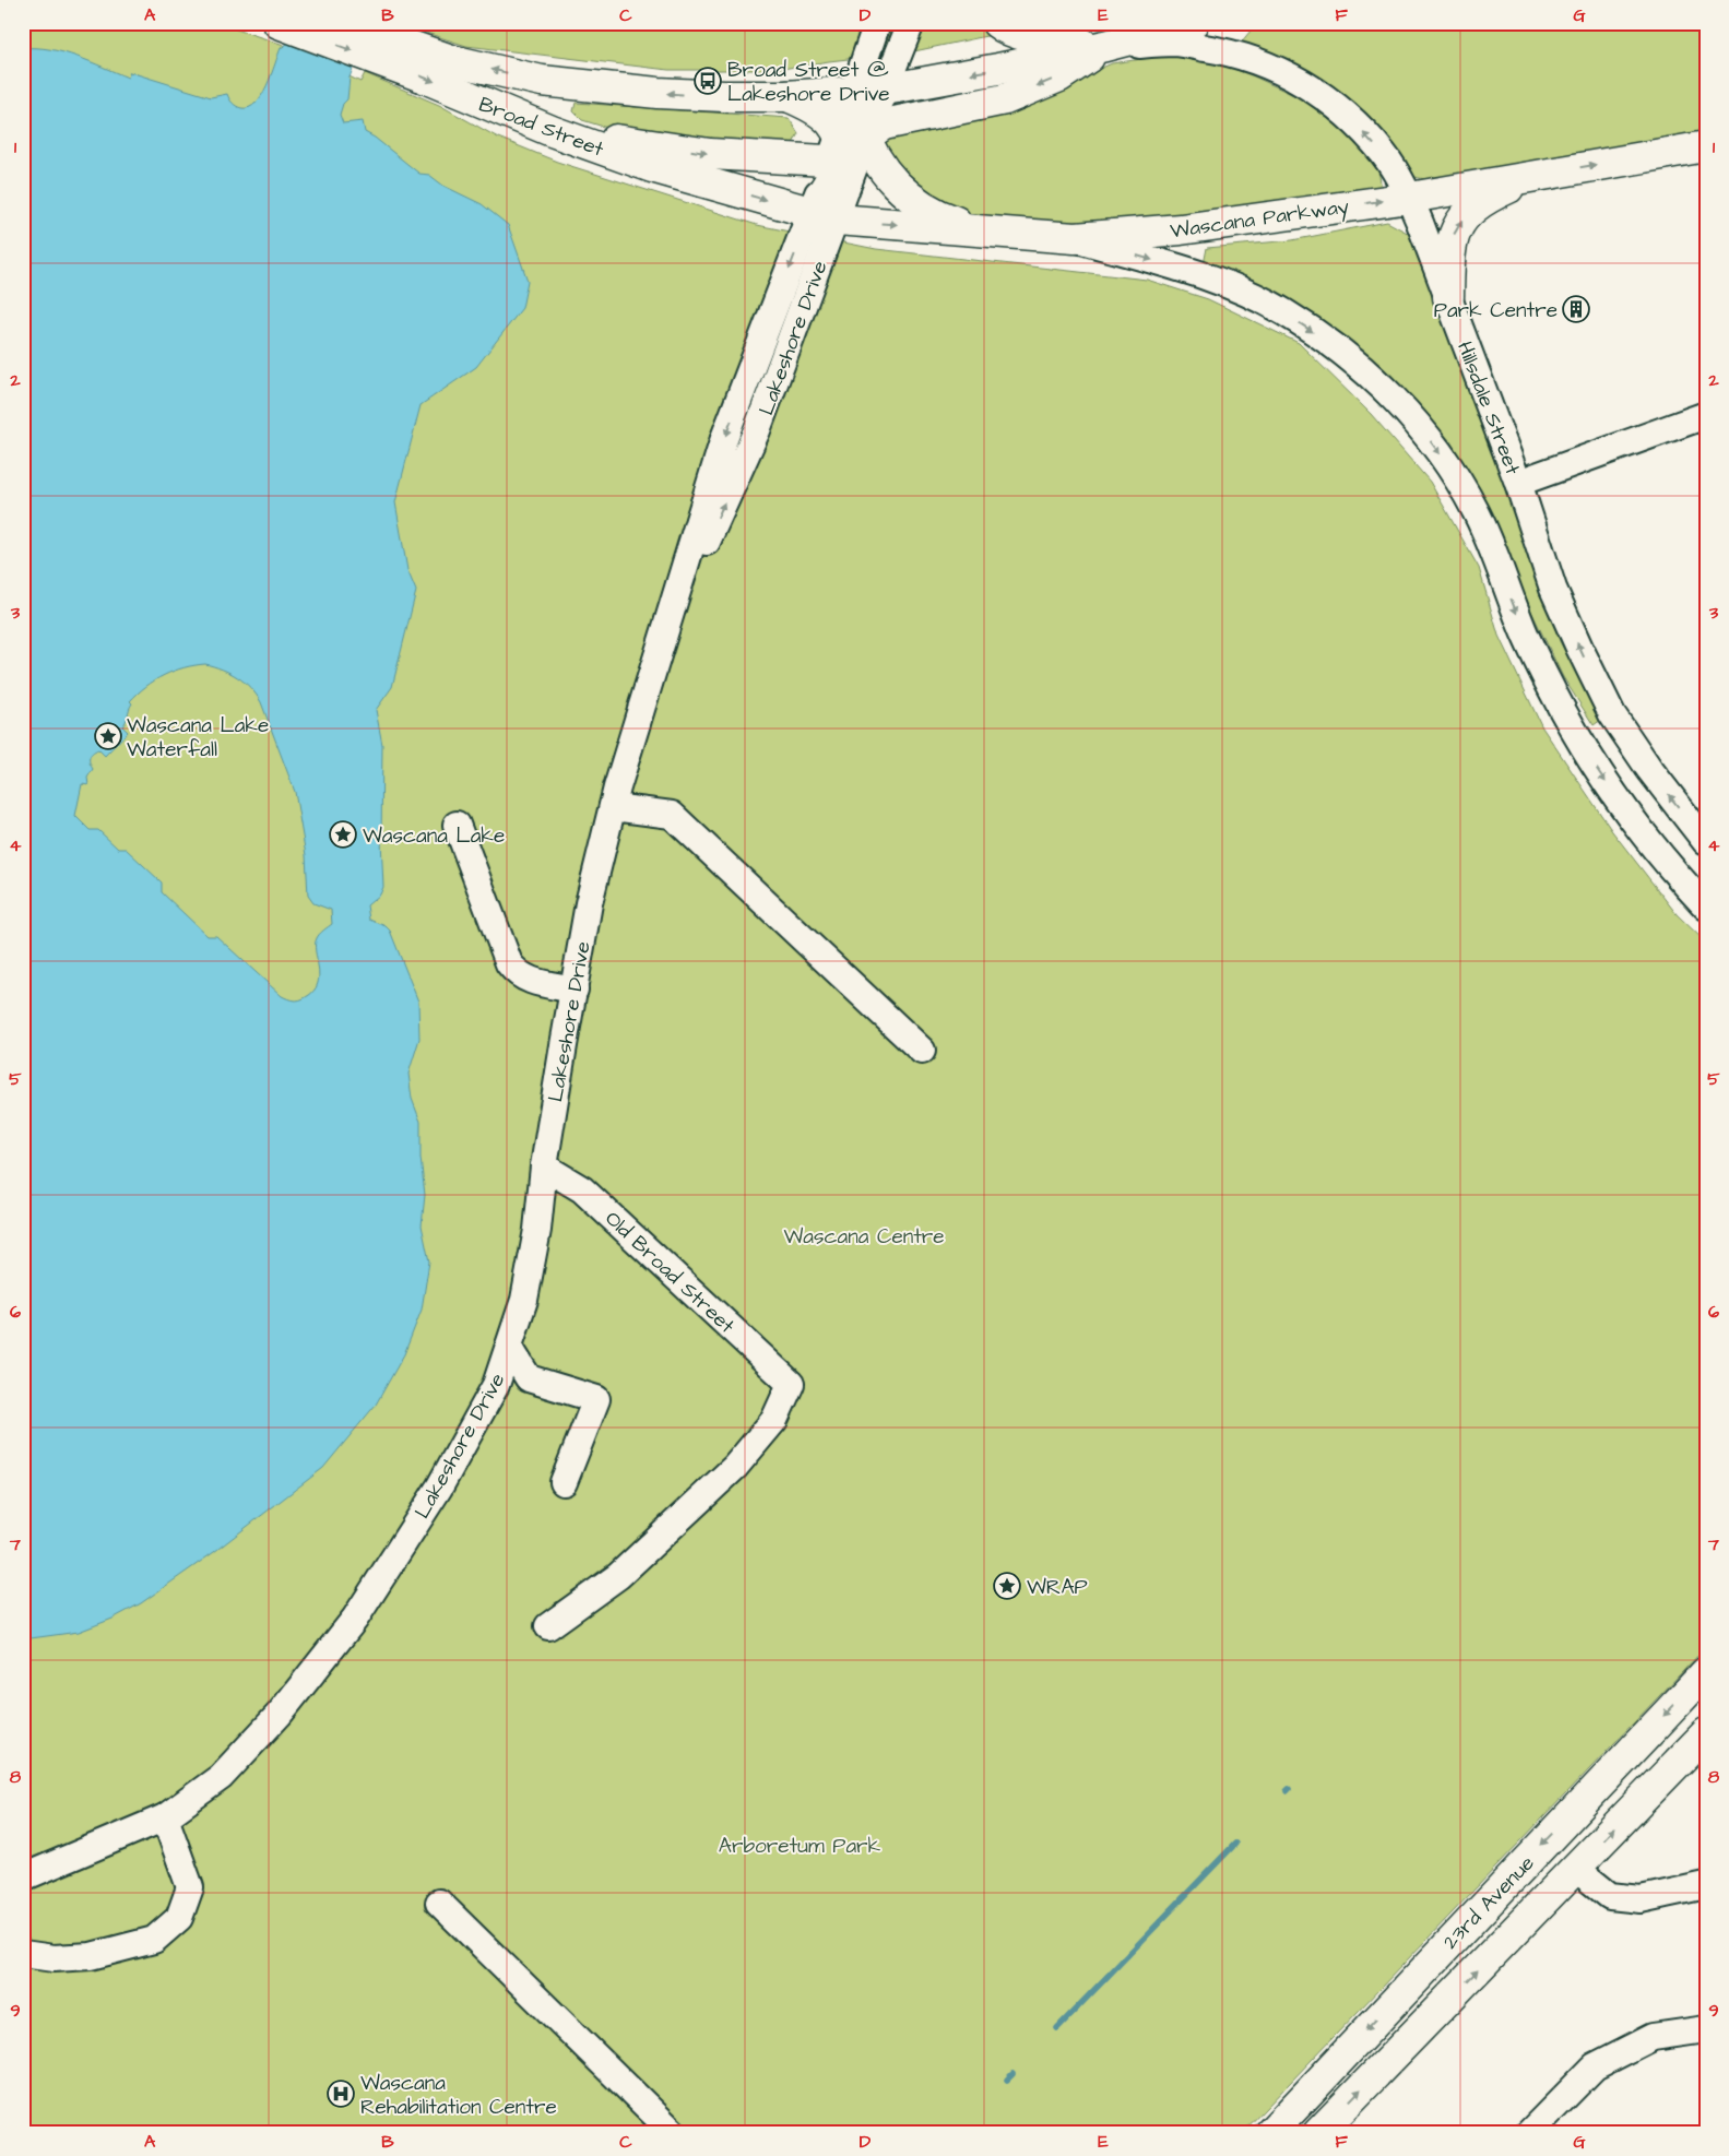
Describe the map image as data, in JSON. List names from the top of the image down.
{
  "streets": {
    "main road": ["Broad Street", "Wascana Parkway", "23rd Avenue"],
    "street": ["Lakeshore Drive", "Hillsdale Street", "Old Broad Street"]
  },
  "crossings": [
    ["Broad Street", "Wascana Parkway"],
    ["Broad Street", "Lakeshore Drive"],
    ["Wascana Parkway", "Lakeshore Drive"],
    ["Wascana Parkway", "Hillsdale Street"],
    ["Lakeshore Drive", "Old Broad Street"]
  ],
  "parks": ["Wascana Centre", "Arboretum Park"],
  "places": {
    "bus stop": ["Broad Street @ Lakeshore Drive"],
    "building": ["Park Centre"],
    "place": ["Wascana Lake Waterfall", "Wascana Lake", "WRAP"],
    "hospital": ["Wascana Rehabilitation Centre"]
  },
  "grid": {
    "columns": [
      "A",
      "B",
      "C",
      "D",
      "E",
      "F",
      "G"
    ],
    "rows": [
      "1",
      "2",
      "3",
      "4",
      "5",
      "6",
      "7",
      "8",
      "9"
    ]
  }
}
